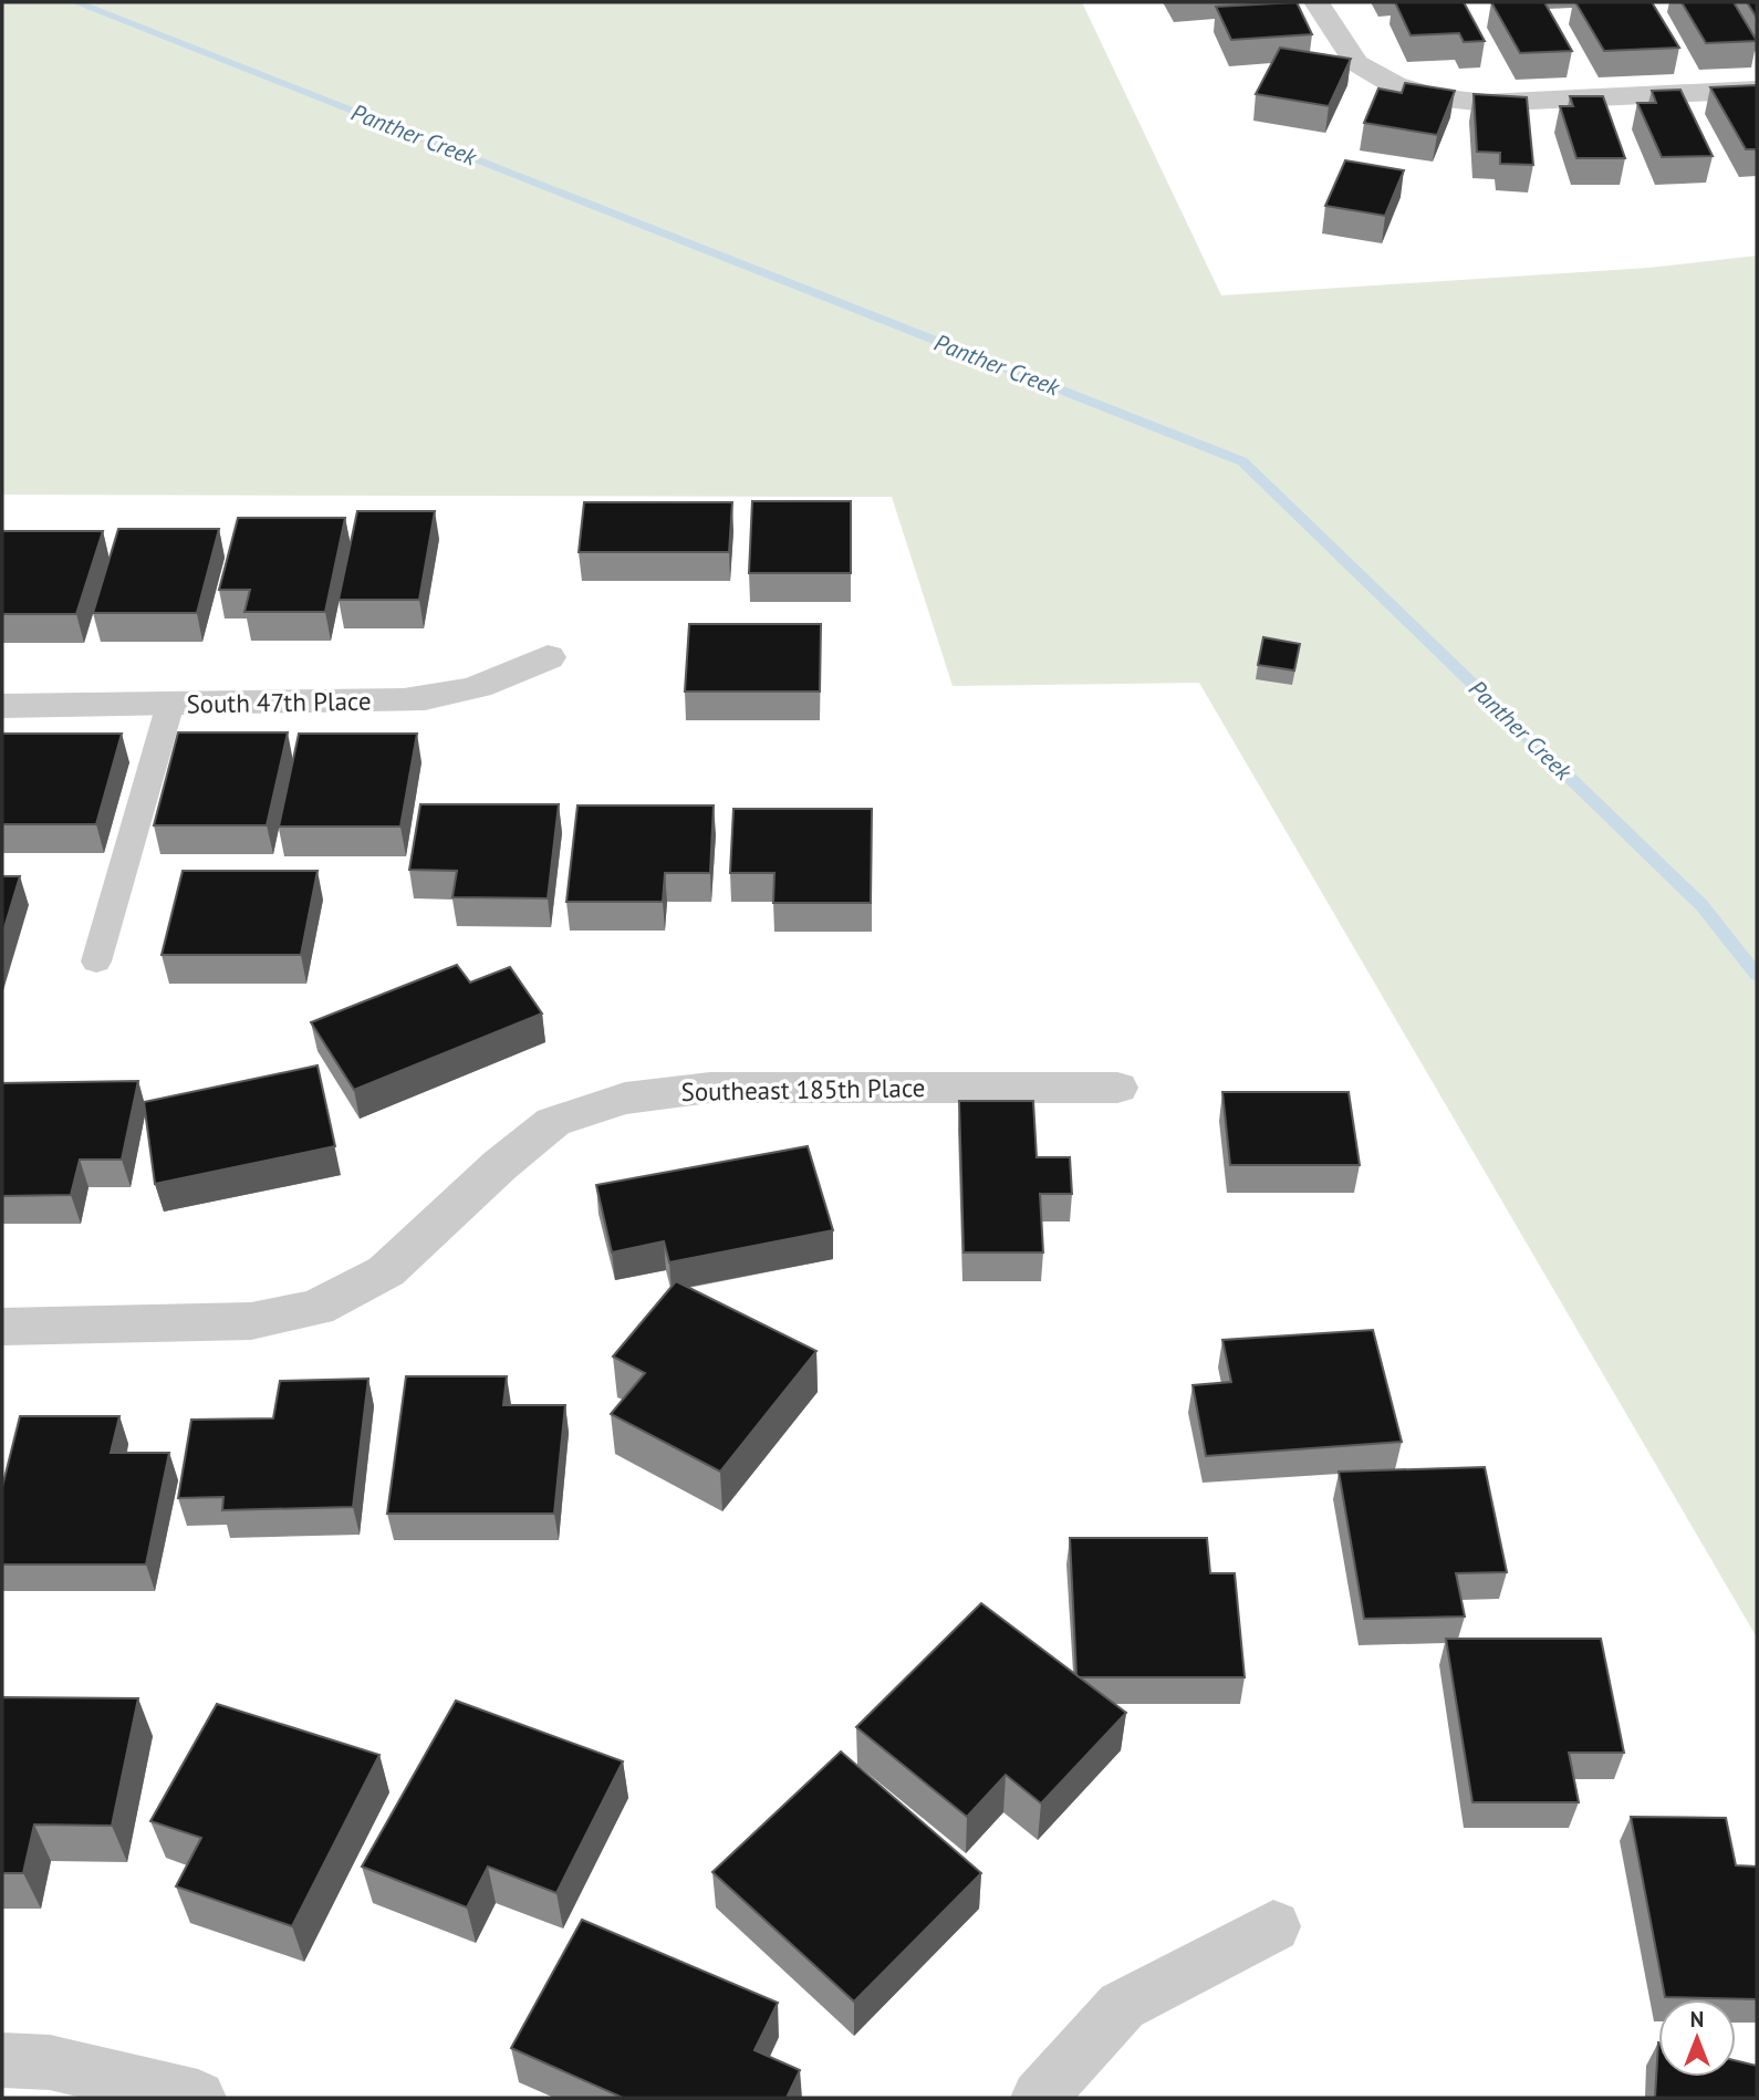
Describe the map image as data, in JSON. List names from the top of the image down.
{
  "streets": {
    "street": ["South 47th Place", "Southeast 185th Place"]
  },
  "water": ["Panther Creek"],
  "north": "top"
}
